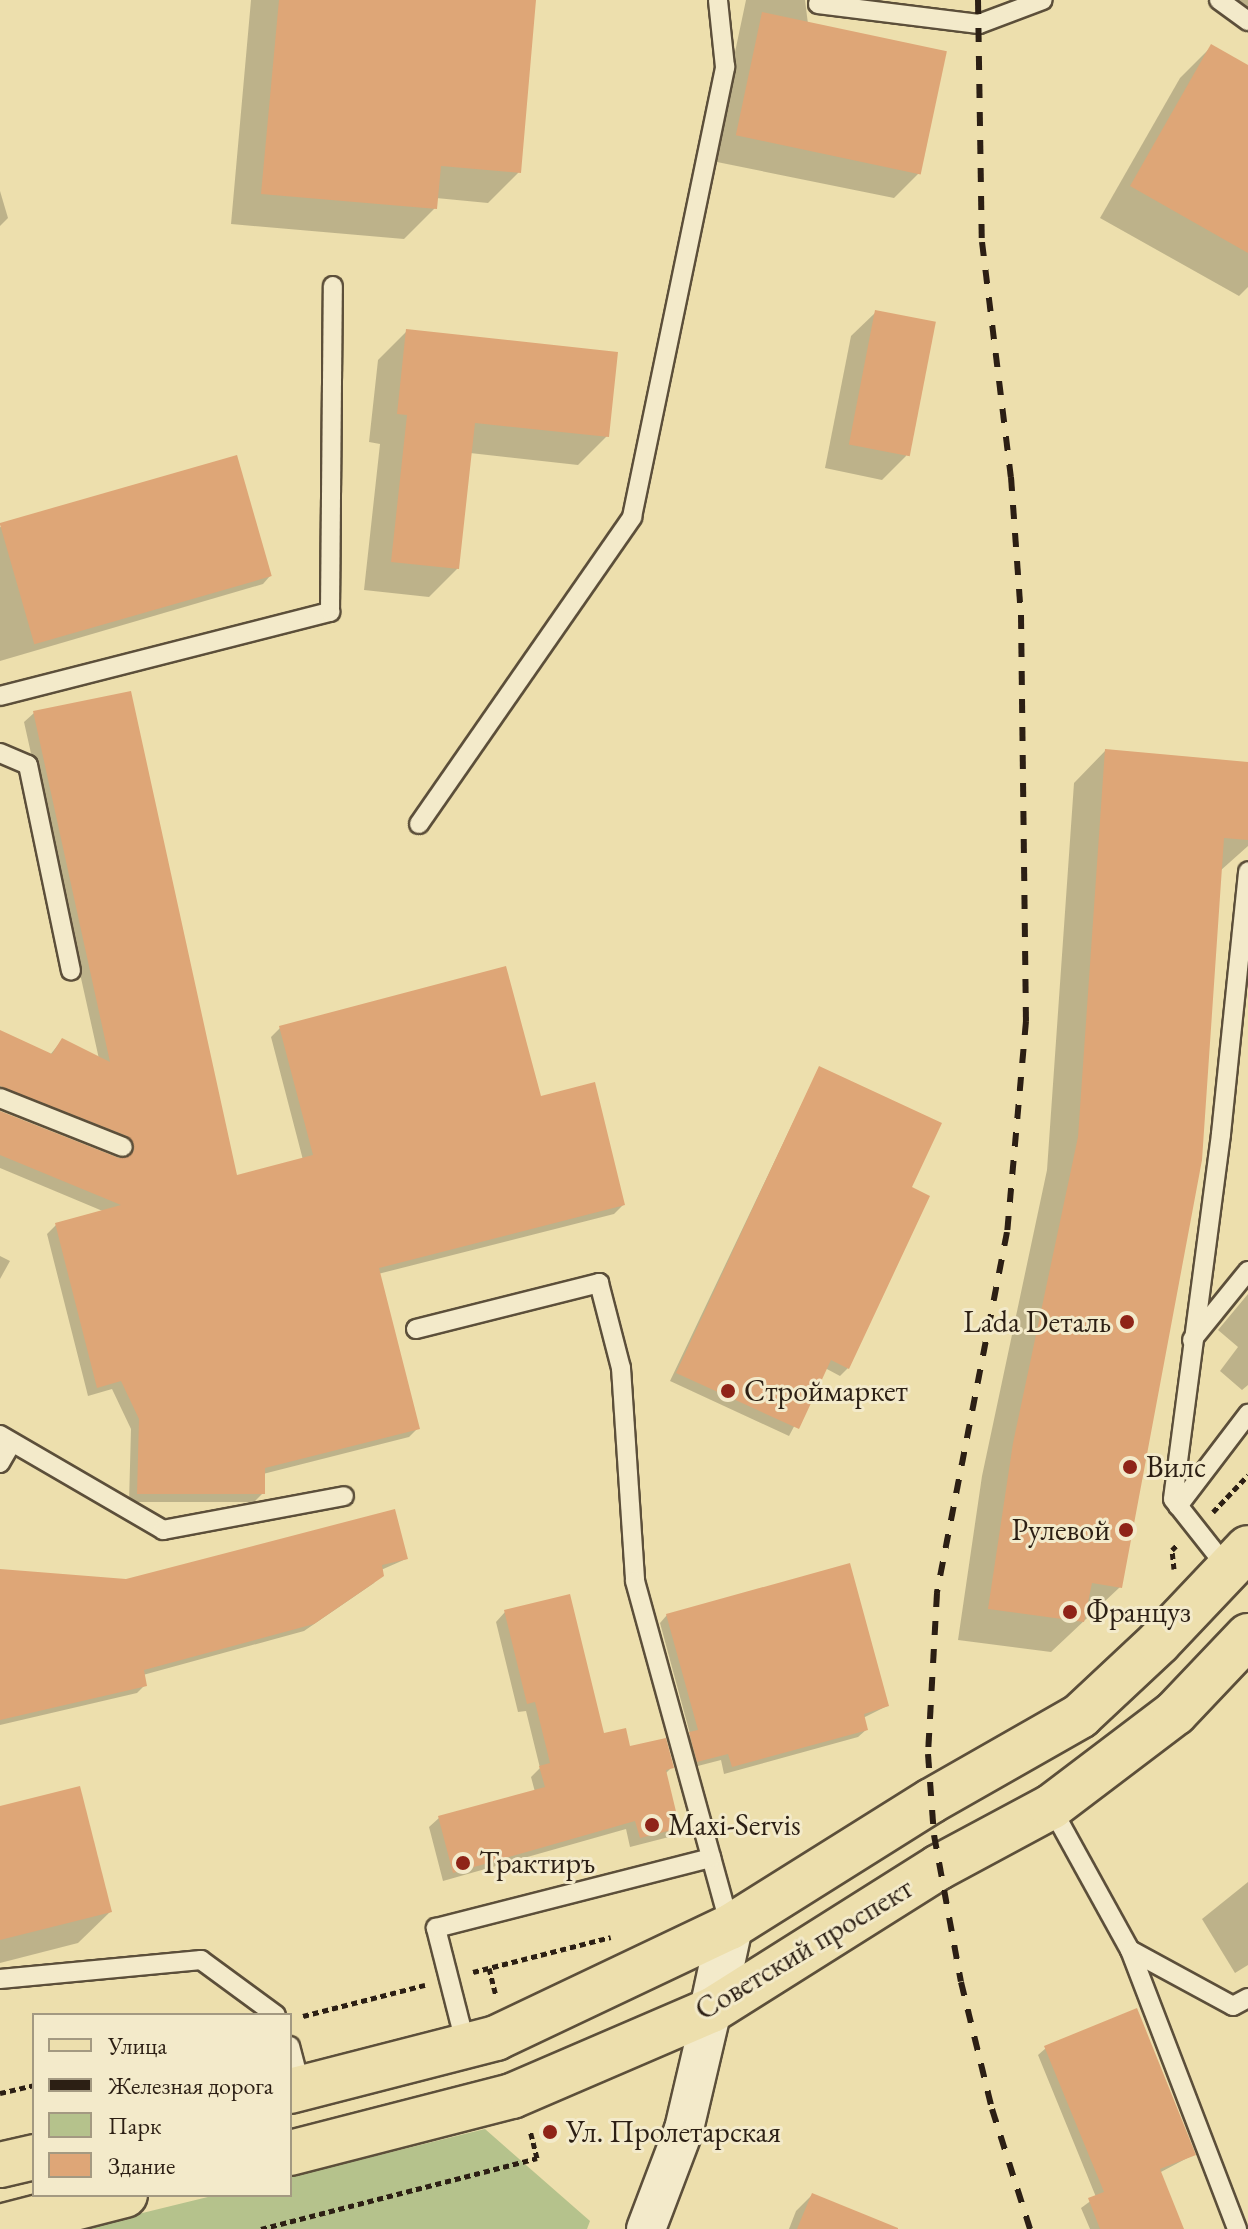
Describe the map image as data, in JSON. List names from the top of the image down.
{
  "streets": {
    "main road": ["Советский проспект"]
  },
  "places": [
    "Lada Dеталь",
    "Строймаркет",
    "Вилс",
    "Рулевой",
    "Француз",
    "Maxi-Servis",
    "Трактиръ",
    "Ул. Пролетарская"
  ],
  "legend": [
    "Улица",
    "Железная дорога",
    "Парк",
    "Здание"
  ]
}
